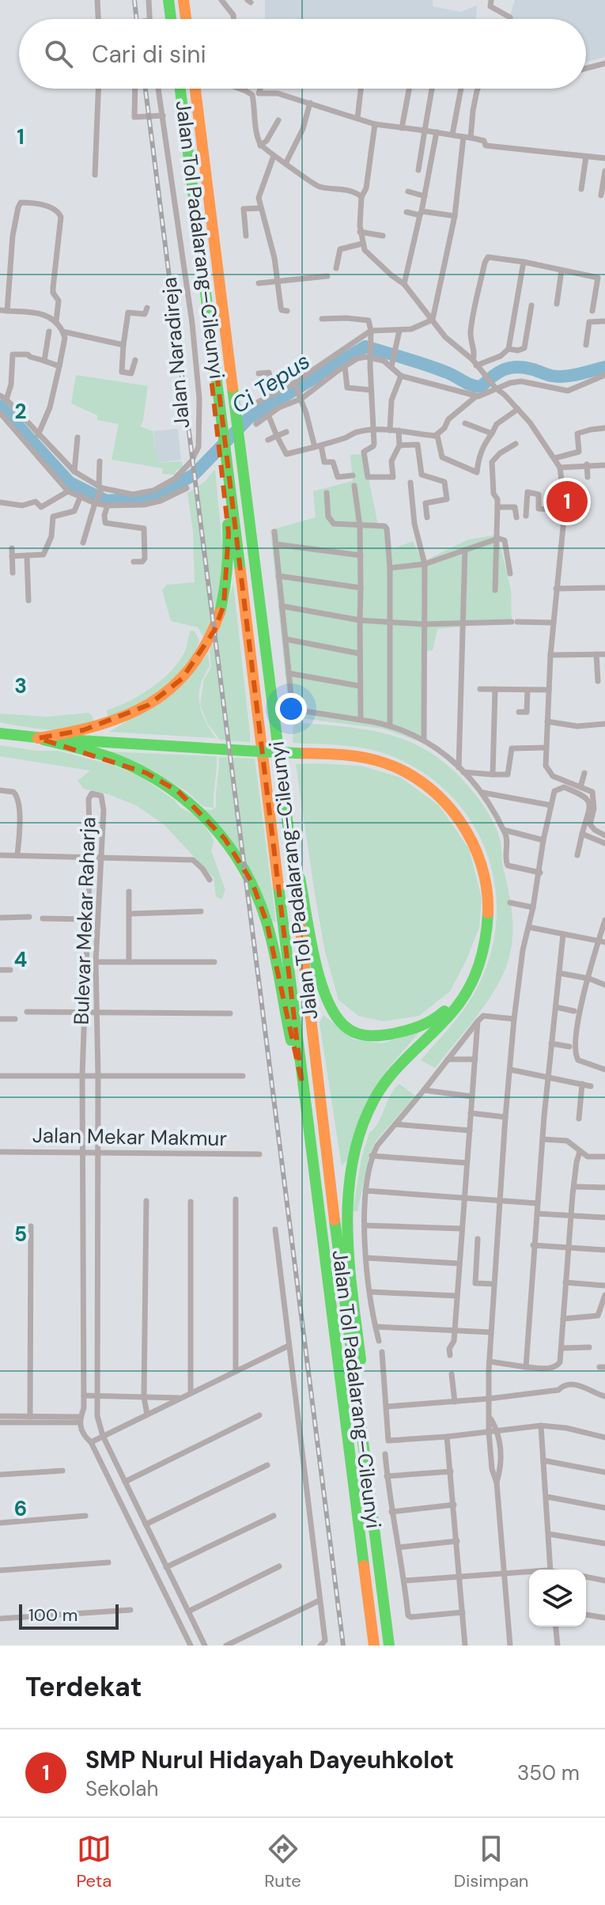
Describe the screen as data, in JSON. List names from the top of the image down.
{
  "streets": {
    "highway": ["Jalan Tol Padalarang–Cileunyi"],
    "street": ["Jalan Naradireja", "Bulevar Mekar Raharja", "Jalan Mekar Makmur"]
  },
  "crossings": [
    ["Bulevar Mekar Raharja", "Jalan Mekar Makmur"]
  ],
  "water": ["Ci Tepus"],
  "scale_bar": "100 m",
  "page": {
    "search": "Cari di sini",
    "pins": "1",
    "scale": "100 m",
    "heading": "Terdekat",
    "list": [
      {
        "mark": "1",
        "name": "SMP Nurul Hidayah Dayeuhkolot",
        "note": "Sekolah",
        "value": "350 m"
      }
    ],
    "nav": ["Peta", "Rute", "Disimpan"]
  },
  "grid": {
    "rows": [
      "1",
      "2",
      "3",
      "4",
      "5",
      "6"
    ]
  }
}
